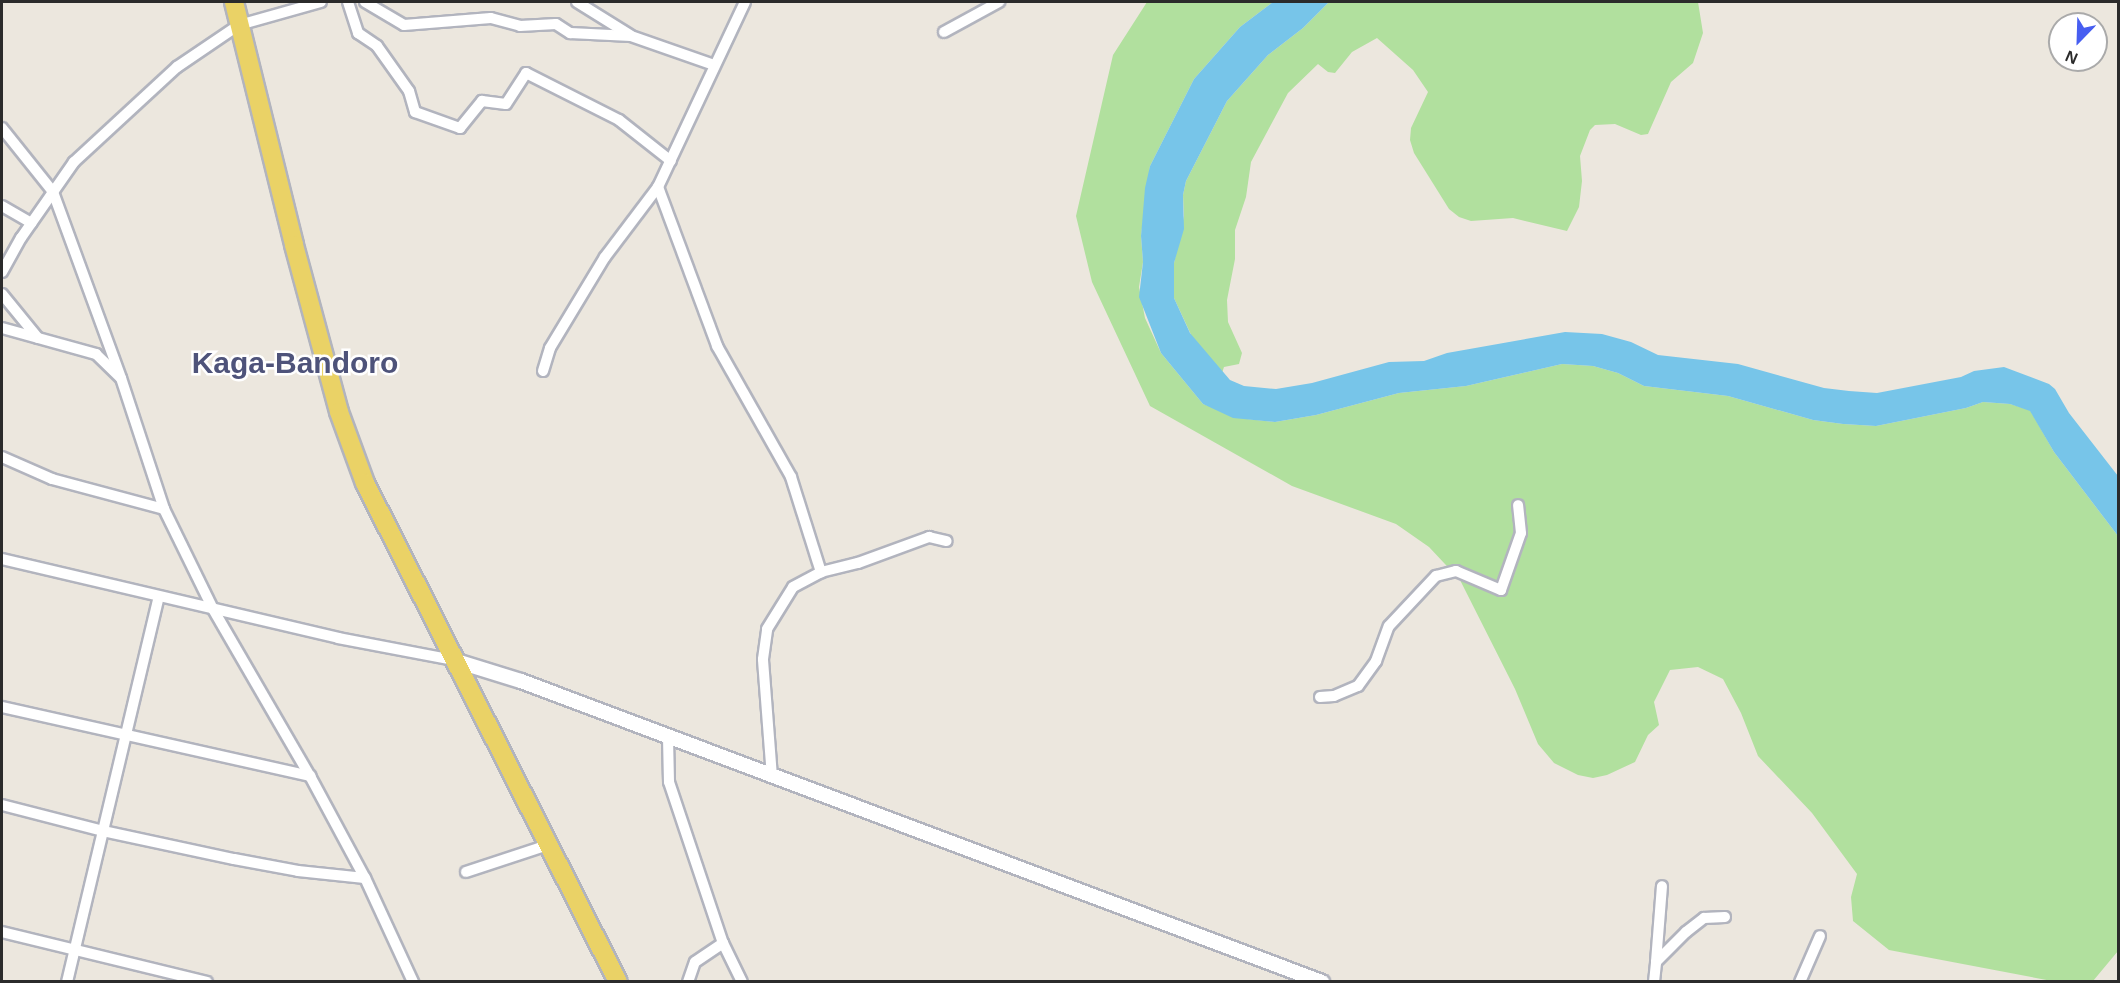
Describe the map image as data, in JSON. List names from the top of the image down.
{
  "districts": ["Kaga-Bandoro"],
  "north": "bottom left"
}
